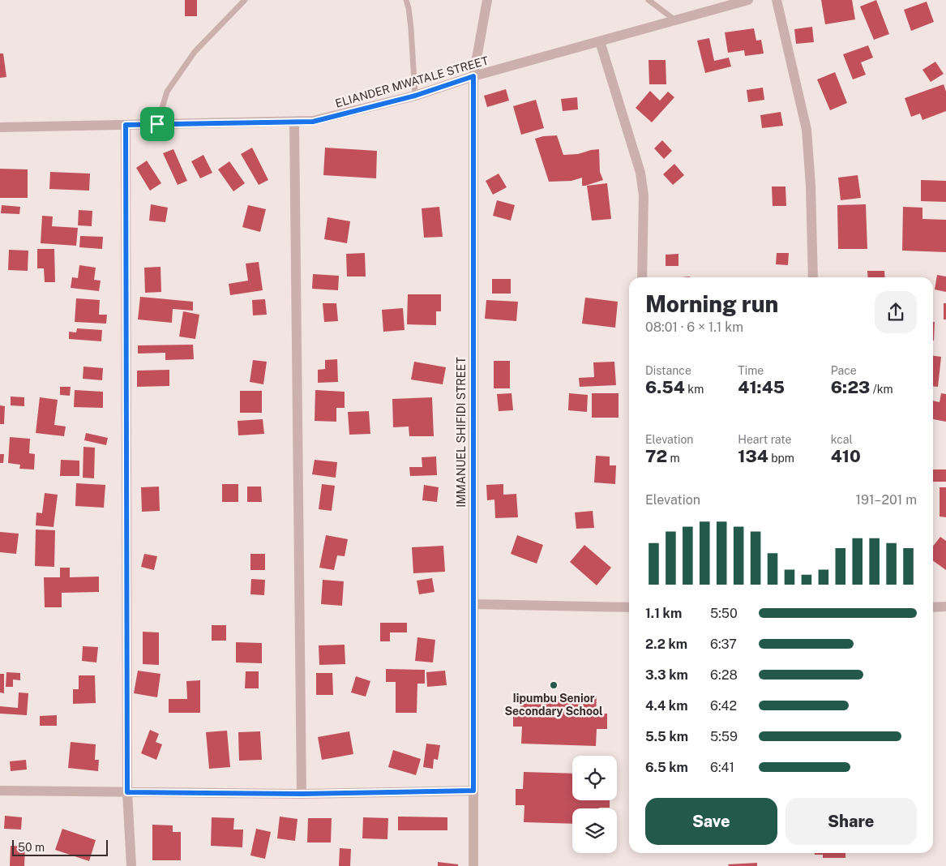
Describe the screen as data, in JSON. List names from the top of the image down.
{
  "streets": {
    "street": ["ELIANDER MWATALE STREET", "IMMANUEL SHIFIDI STREET"]
  },
  "crossings": [
    ["ELIANDER MWATALE STREET", "IMMANUEL SHIFIDI STREET"]
  ],
  "places": ["Iipumbu Senior Secondary School"],
  "scale_bar": "50 m",
  "page": {
    "heading": ["Morning run", "08:01 · 6 × 1.1 km"],
    "stats": [
      ["Distance", "6.54 km"],
      ["Time", "41:45"],
      ["Pace", "6:23 /km"],
      ["Elevation", "72 m"],
      ["Heart rate", "134 bpm"],
      ["kcal", "410"]
    ],
    "chart": ["Elevation", "191–201 m"],
    "list": [
      {
        "name": "1.1 km",
        "note": "5:50"
      },
      {
        "name": "2.2 km",
        "note": "6:37"
      },
      {
        "name": "3.3 km",
        "note": "6:28"
      },
      {
        "name": "4.4 km",
        "note": "6:42"
      },
      {
        "name": "5.5 km",
        "note": "5:59"
      },
      {
        "name": "6.5 km",
        "note": "6:41"
      }
    ],
    "buttons": ["Save", "Share"],
    "scale": "50 m"
  }
}
